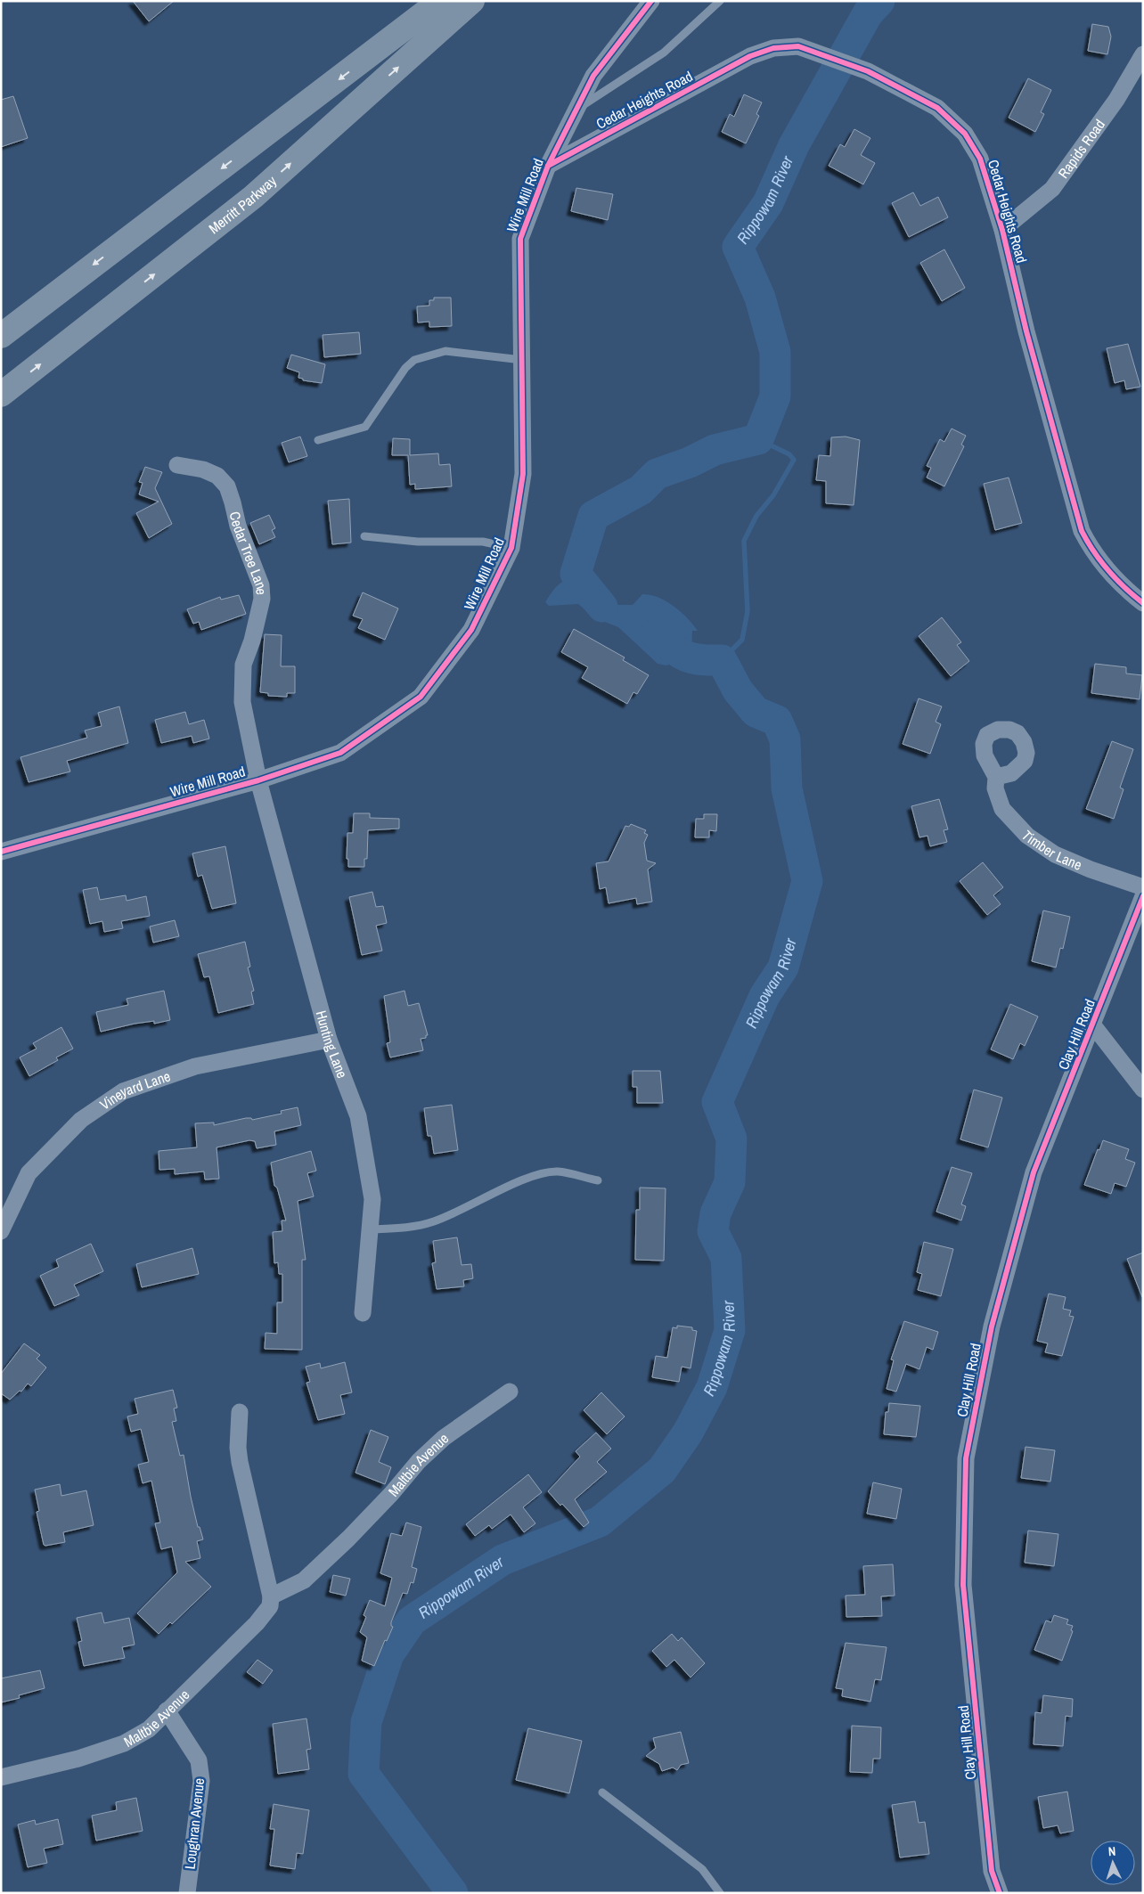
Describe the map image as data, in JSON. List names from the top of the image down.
{
  "streets": {
    "highway": ["Merritt Parkway"],
    "street": [
      "Cedar Heights Road",
      "Rapids Road",
      "Wire Mill Road",
      "Cedar Tree Lane",
      "Timber Lane",
      "Clay Hill Road",
      "Hunting Lane",
      "Vineyard Lane",
      "Maltbie Avenue",
      "Loughran Avenue"
    ]
  },
  "crossings": [
    ["Cedar Heights Road", "Rapids Road"],
    ["Cedar Heights Road", "Wire Mill Road"],
    ["Wire Mill Road", "Cedar Tree Lane"],
    ["Wire Mill Road", "Hunting Lane"],
    ["Cedar Tree Lane", "Hunting Lane"],
    ["Hunting Lane", "Vineyard Lane"],
    ["Maltbie Avenue", "Loughran Avenue"]
  ],
  "water": ["Rippowam River"],
  "north": "top"
}
